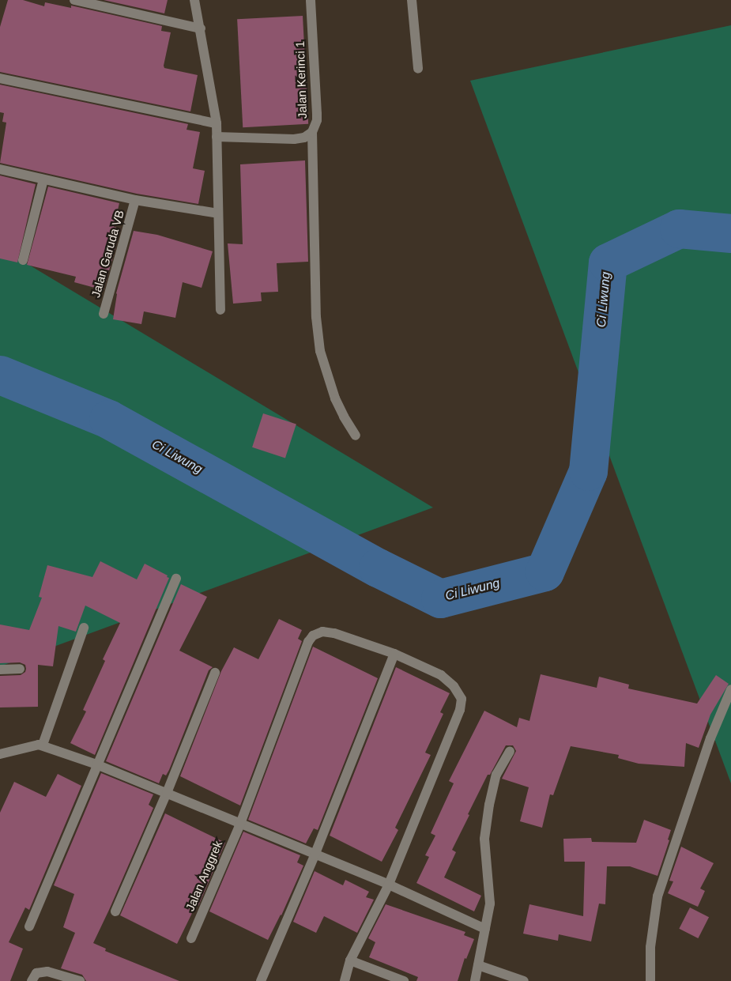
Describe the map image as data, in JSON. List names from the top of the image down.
{
  "streets": {
    "street": ["Jalan Kerinci 1", "Jalan Garuda VB", "Jalan Anggrek"]
  },
  "water": ["Ci Liwung"]
}
